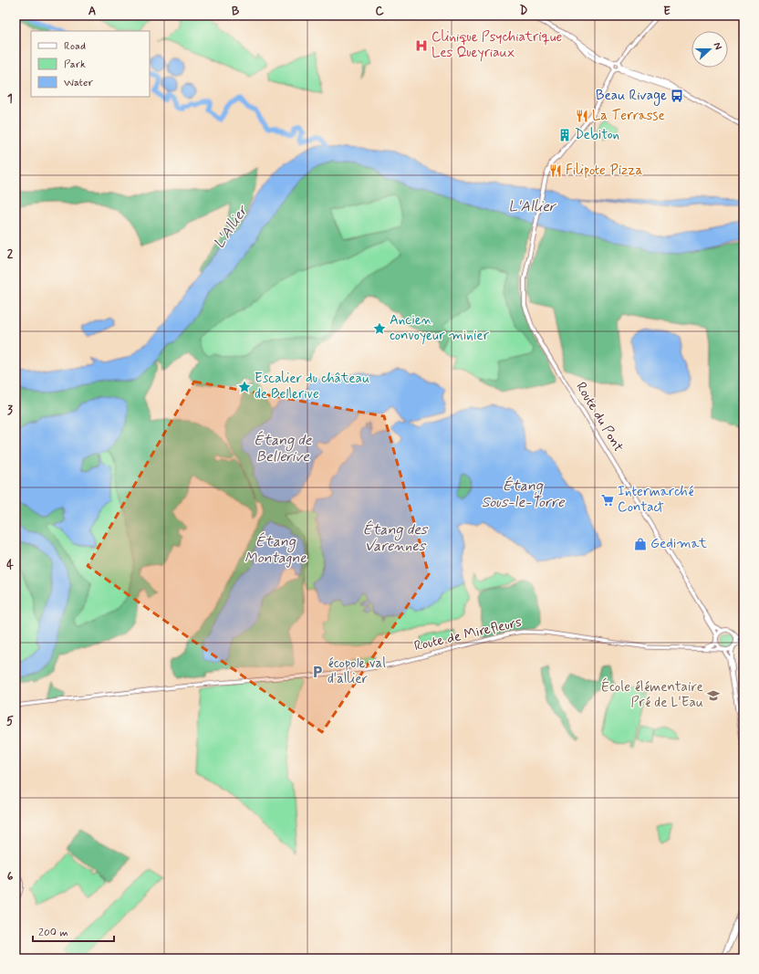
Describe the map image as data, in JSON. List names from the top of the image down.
{
  "streets": {
    "main road": ["Route du Pont"],
    "street": ["Route de Mirefleurs"]
  },
  "crossings": [
    ["Route du Pont", "Route de Mirefleurs"]
  ],
  "water": [
    "L'Allier",
    "Étang de Bellerive",
    "Étang Sous-le-Torre",
    "Étang des Varennes",
    "Étang Montagne"
  ],
  "places": {
    "hospital": ["Clinique Psychiatrique Les Queyriaux"],
    "bus stop": ["Beau Rivage"],
    "restaurant": ["La Terrasse", "Filipote Pizza"],
    "building": ["Debiton"],
    "place": ["Ancien convoyeur minier", "Escalier du château de Bellerive"],
    "supermarket": ["Intermarché Contact"],
    "shop": ["Gedimat"],
    "parking": ["écopole val d'allier"],
    "school or university": ["École élémentaire Pré de L'Eau"]
  },
  "legend": ["Road", "Park", "Water"],
  "scale_bar": "200 m",
  "north": "right",
  "grid": {
    "columns": [
      "A",
      "B",
      "C",
      "D",
      "E"
    ],
    "rows": [
      "1",
      "2",
      "3",
      "4",
      "5",
      "6"
    ]
  }
}
